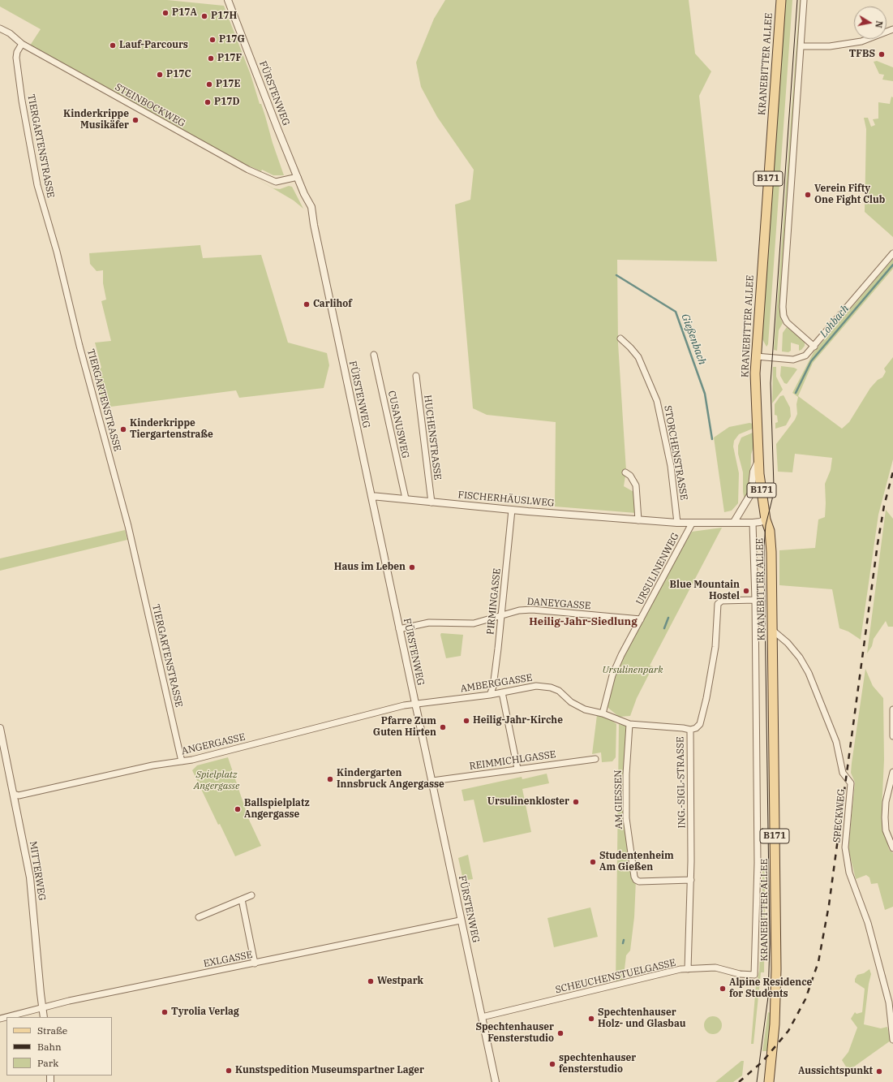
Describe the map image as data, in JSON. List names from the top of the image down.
{
  "streets": {
    "main road": ["KRANEBITTER ALLEE", "B171"],
    "street": [
      "FÜRSTENWEG",
      "STEINBOCKWEG",
      "TIERGARTENSTRASSE",
      "CUSANUSWEG",
      "HUCHENSTRASSE",
      "STORCHENSTRASSE",
      "FISCHERHÄUSLWEG",
      "URSULINENWEG",
      "PIRMINGASSE",
      "DANEYGASSE",
      "AMBERGGASSE",
      "ANGERGASSE",
      "REIMMICHLGASSE",
      "ING.-SIGL-STRASSE",
      "AM GIESSEN",
      "SPECKWEG",
      "MITTERWEG",
      "EXLGASSE",
      "SCHEUCHENSTUELGASSE"
    ]
  },
  "crossings": [
    ["KRANEBITTER ALLEE", "FISCHERHÄUSLWEG"],
    ["KRANEBITTER ALLEE", "ING.-SIGL-STRASSE"],
    ["KRANEBITTER ALLEE", "SPECKWEG"],
    ["KRANEBITTER ALLEE", "SCHEUCHENSTUELGASSE"],
    ["FÜRSTENWEG", "STEINBOCKWEG"],
    ["FÜRSTENWEG", "FISCHERHÄUSLWEG"],
    ["FÜRSTENWEG", "DANEYGASSE"],
    ["FÜRSTENWEG", "AMBERGGASSE"],
    ["FÜRSTENWEG", "ANGERGASSE"],
    ["FÜRSTENWEG", "REIMMICHLGASSE"],
    ["FÜRSTENWEG", "EXLGASSE"],
    ["FÜRSTENWEG", "SCHEUCHENSTUELGASSE"],
    ["STEINBOCKWEG", "TIERGARTENSTRASSE"],
    ["TIERGARTENSTRASSE", "ANGERGASSE"],
    ["CUSANUSWEG", "FISCHERHÄUSLWEG"],
    ["HUCHENSTRASSE", "FISCHERHÄUSLWEG"],
    ["STORCHENSTRASSE", "FISCHERHÄUSLWEG"],
    ["FISCHERHÄUSLWEG", "URSULINENWEG"],
    ["FISCHERHÄUSLWEG", "PIRMINGASSE"],
    ["URSULINENWEG", "DANEYGASSE"],
    ["URSULINENWEG", "AMBERGGASSE"],
    ["PIRMINGASSE", "DANEYGASSE"],
    ["PIRMINGASSE", "AMBERGGASSE"],
    ["AMBERGGASSE", "ANGERGASSE"],
    ["AMBERGGASSE", "AM GIESSEN"],
    ["ANGERGASSE", "MITTERWEG"],
    ["ING.-SIGL-STRASSE", "AM GIESSEN"],
    ["ING.-SIGL-STRASSE", "SCHEUCHENSTUELGASSE"],
    ["MITTERWEG", "EXLGASSE"]
  ],
  "districts": ["Heilig-Jahr-Siedlung"],
  "water": ["Lohbach", "Gießenbach"],
  "parks": ["Ursulinenpark", "Spielplatz Angergasse"],
  "places": [
    "P17A",
    "P17H",
    "P17G",
    "Lauf-Parcours",
    "TFBS",
    "P17F",
    "P17C",
    "P17E",
    "P17D",
    "Kinderkrippe Musikäfer",
    "Verein Fifty One Fight Club",
    "Carlihof",
    "Kinderkrippe Tiergartenstraße",
    "Haus im Leben",
    "Blue Mountain Hostel",
    "Heilig-Jahr-Kirche",
    "Pfarre Zum Guten Hirten",
    "Kindergarten Innsbruck Angergasse",
    "Ursulinenkloster",
    "Ballspielplatz Angergasse",
    "Studentenheim Am Gießen",
    "Westpark",
    "Alpine Residence for Students",
    "Tyrolia Verlag",
    "Spechtenhauser Holz- und Glasbau",
    "Spechtenhauser Fensterstudio",
    "spechtenhauser fensterstudio",
    "Kunstspedition Museumspartner Lager",
    "Aussichtspunkt"
  ],
  "legend": ["Straße", "Bahn", "Park"],
  "north": "right"
}
